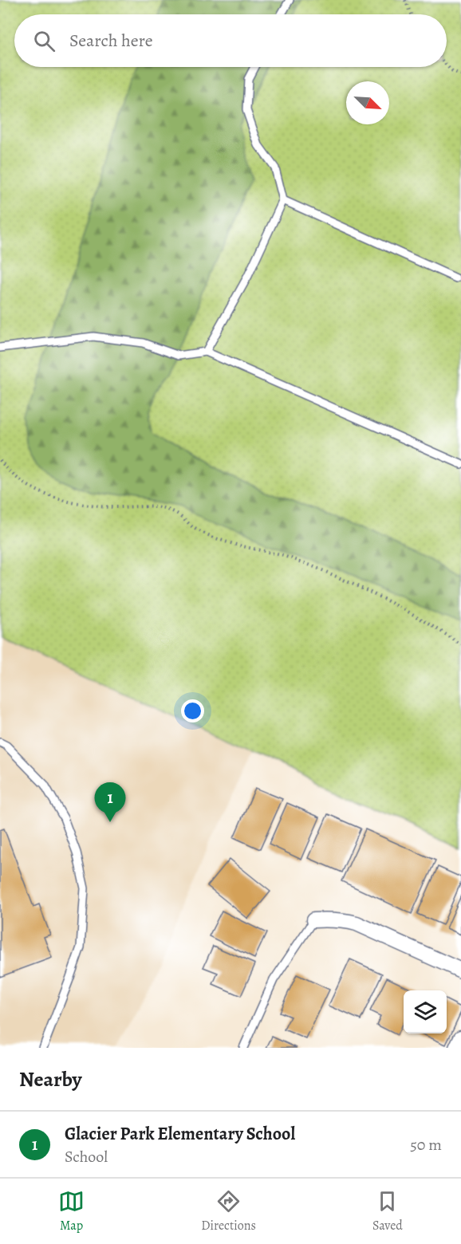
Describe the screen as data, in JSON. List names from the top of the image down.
{
  "north": "bottom right",
  "page": {
    "search": "Search here",
    "pins": "1",
    "heading": "Nearby",
    "list": [
      {
        "mark": "1",
        "name": "Glacier Park Elementary School",
        "note": "School",
        "value": "50 m"
      }
    ],
    "nav": ["Map", "Directions", "Saved"]
  }
}
